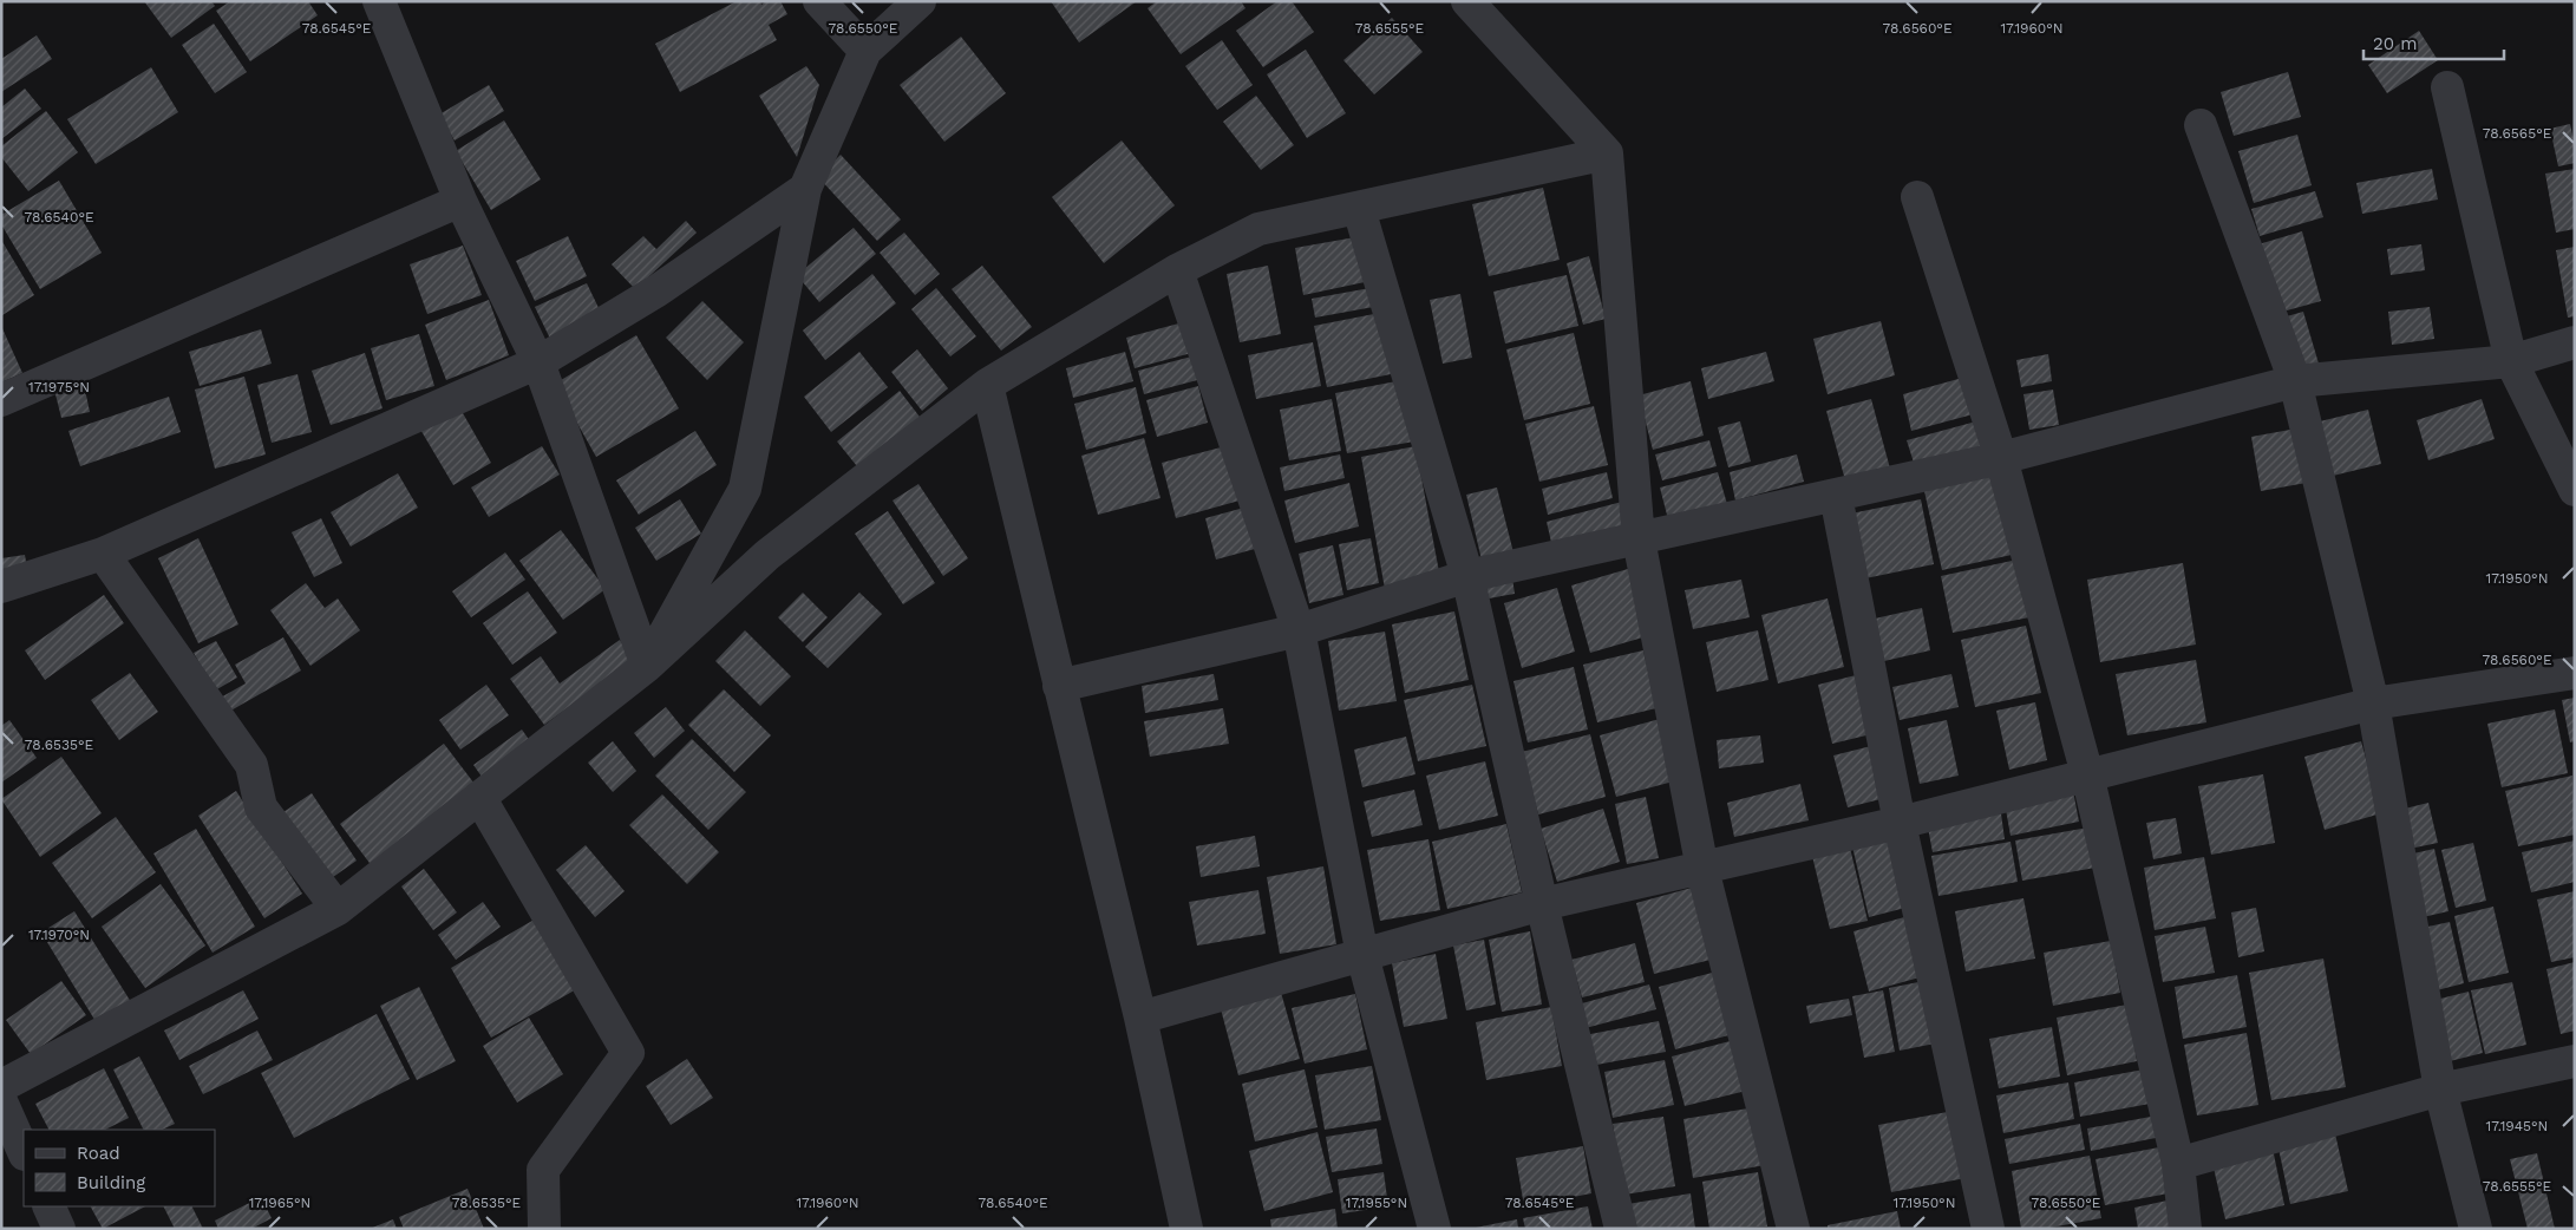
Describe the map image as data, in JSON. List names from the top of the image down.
{
  "legend": ["Road", "Building"],
  "scale_bar": "20 m",
  "coordinates": [
    "78.6545°E",
    "78.6550°E",
    "78.6555°E",
    "78.6560°E",
    "17.1960°N",
    "78.6565°E",
    "78.6540°E",
    "17.1975°N",
    "17.1950°N",
    "78.6535°E",
    "17.1970°N",
    "17.1945°N",
    "17.1965°N",
    "17.1955°N"
  ]
}
